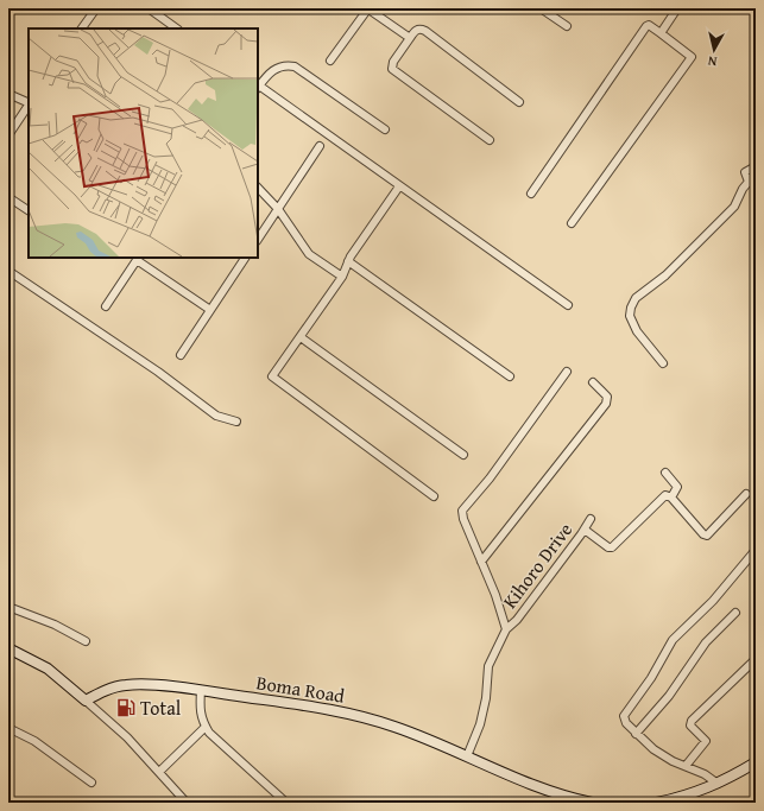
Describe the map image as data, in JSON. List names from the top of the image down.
{
  "streets": {
    "main road": ["Boma Road"],
    "street": ["Kihoro Drive"]
  },
  "crossings": [
    ["Kihoro Drive", "Boma Road"]
  ],
  "places": {
    "fuel station": ["Total"]
  },
  "north": "bottom"
}
